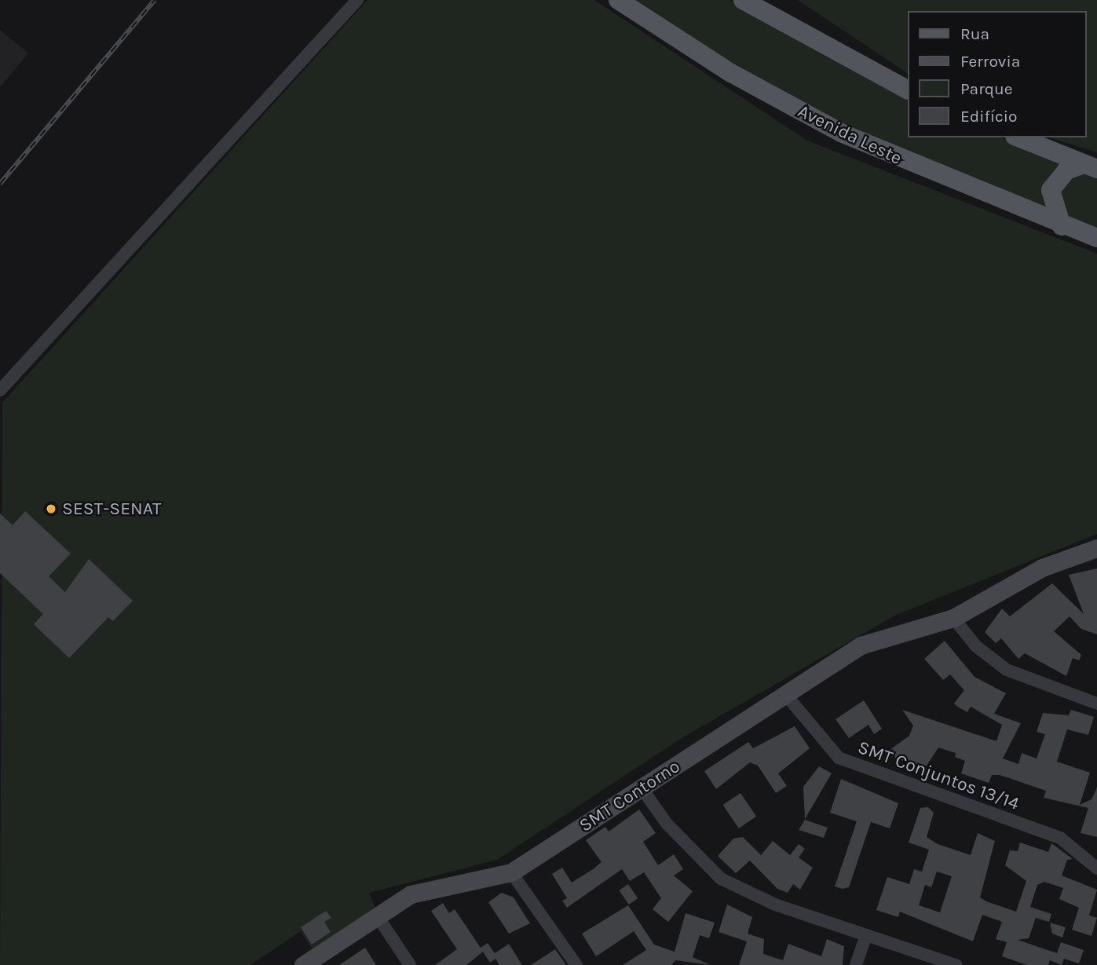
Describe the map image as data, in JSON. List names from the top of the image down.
{
  "streets": {
    "main road": ["Avenida Leste"],
    "street": ["SMT Conjuntos 13/14", "SMT Contorno"]
  },
  "crossings": [
    ["SMT Conjuntos 13/14", "SMT Contorno"]
  ],
  "places": ["SEST-SENAT"],
  "legend": [
    "Rua",
    "Ferrovia",
    "Parque",
    "Edifício"
  ]
}
